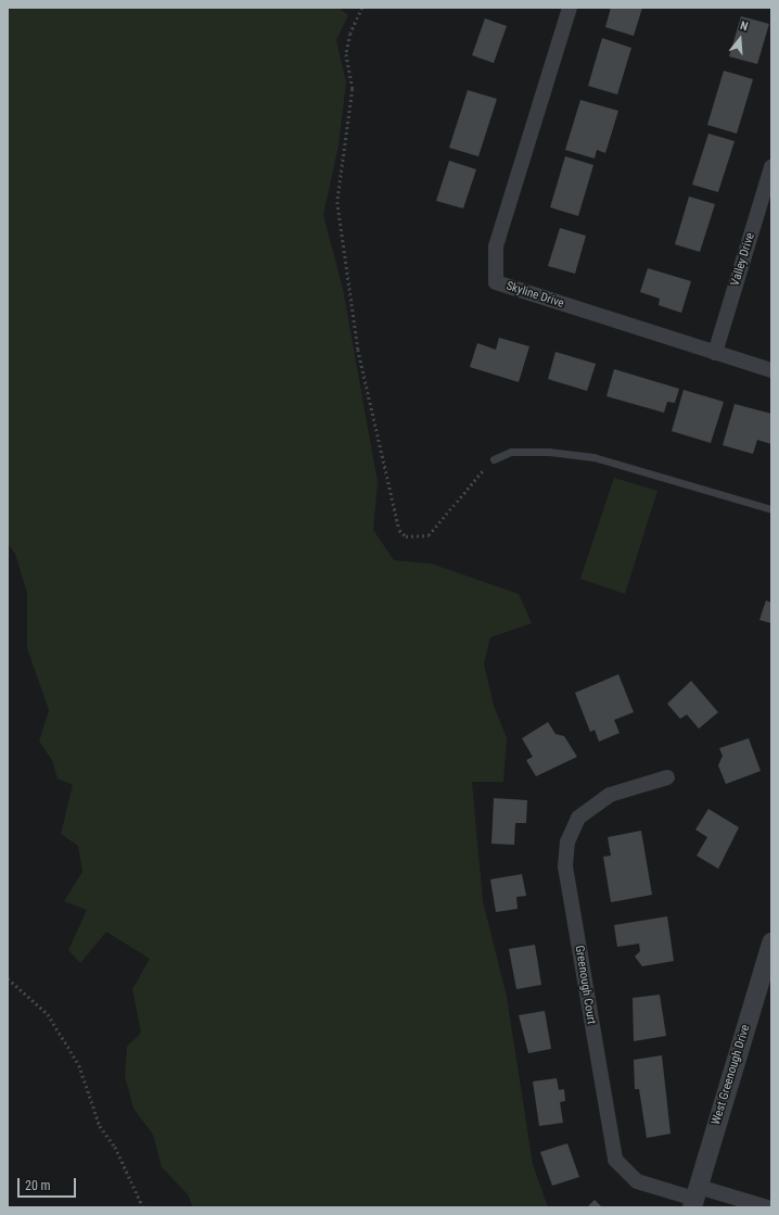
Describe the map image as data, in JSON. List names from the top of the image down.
{
  "streets": {
    "street": [
      "Valley Drive",
      "Skyline Drive",
      "Greenough Court",
      "West Greenough Drive"
    ]
  },
  "crossings": [
    ["Valley Drive", "Skyline Drive"],
    ["Greenough Court", "West Greenough Drive"]
  ],
  "scale_bar": "20 m",
  "north": "top"
}
